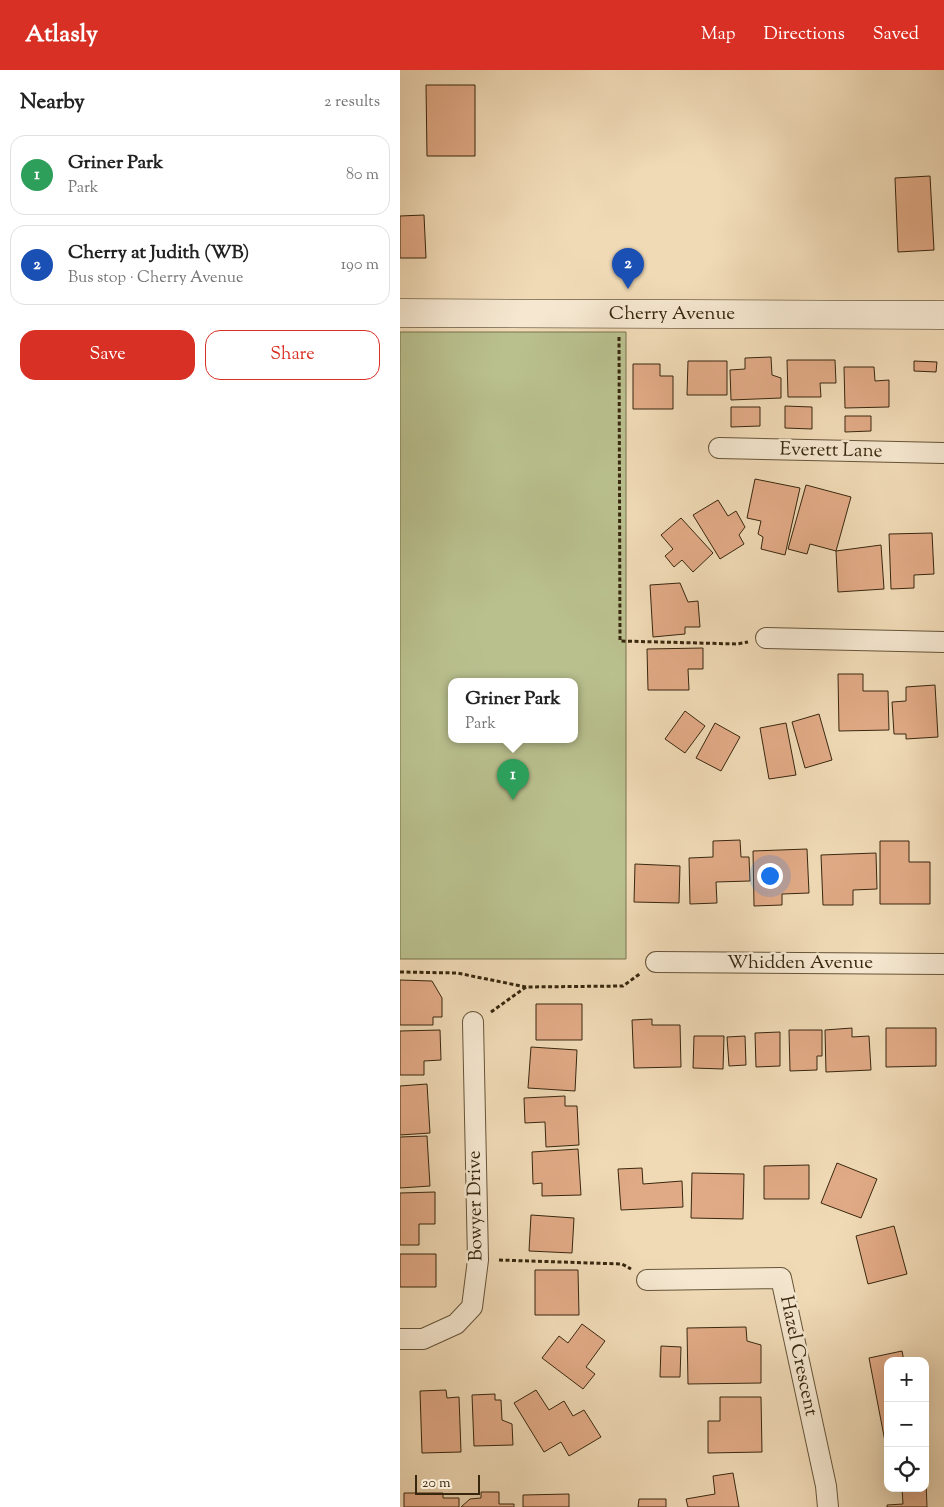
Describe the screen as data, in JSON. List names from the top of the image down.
{
  "streets": {
    "street": [
      "Cherry Avenue",
      "Everett Lane",
      "Whidden Avenue",
      "Bowyer Drive",
      "Hazel Crescent"
    ]
  },
  "scale_bar": "20 m",
  "page": {
    "header": "Atlasly",
    "nav": ["Map", "Directions", "Saved"],
    "heading": ["Nearby", "2 results"],
    "list": [
      {
        "mark": "1",
        "name": "Griner Park",
        "note": "Park",
        "value": "80 m"
      },
      {
        "mark": "2",
        "name": "Cherry at Judith (WB)",
        "note": "Bus stop · Cherry Avenue",
        "value": "190 m"
      }
    ],
    "pins": ["2", "1"],
    "buttons": ["Save", "Share"],
    "popup": ["Griner Park", "Park"],
    "map_buttons": ["+", "−"],
    "scale": "20 m"
  }
}
